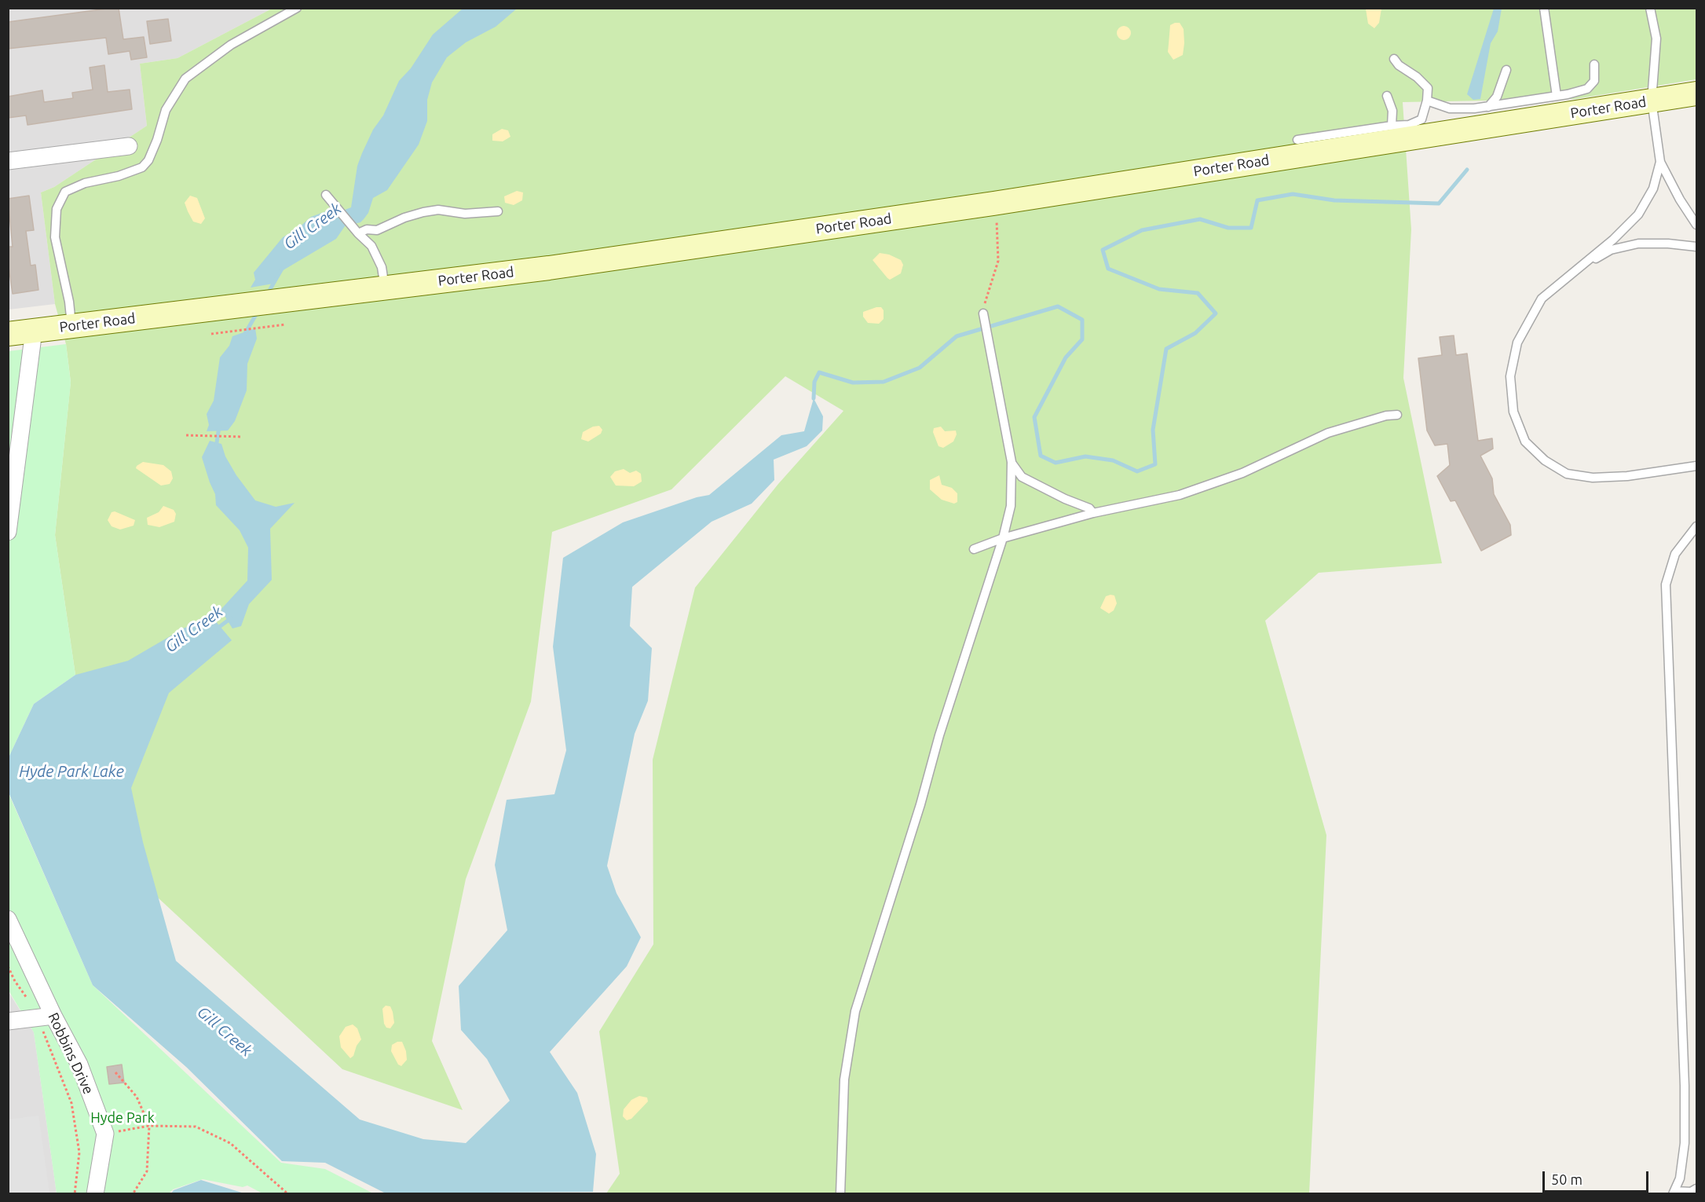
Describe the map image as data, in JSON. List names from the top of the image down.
{
  "streets": {
    "main road": ["Porter Road"],
    "street": ["Robbins Drive"]
  },
  "water": ["Gill Creek", "Hyde Park Lake"],
  "parks": ["Hyde Park"],
  "scale_bar": "50 m"
}
